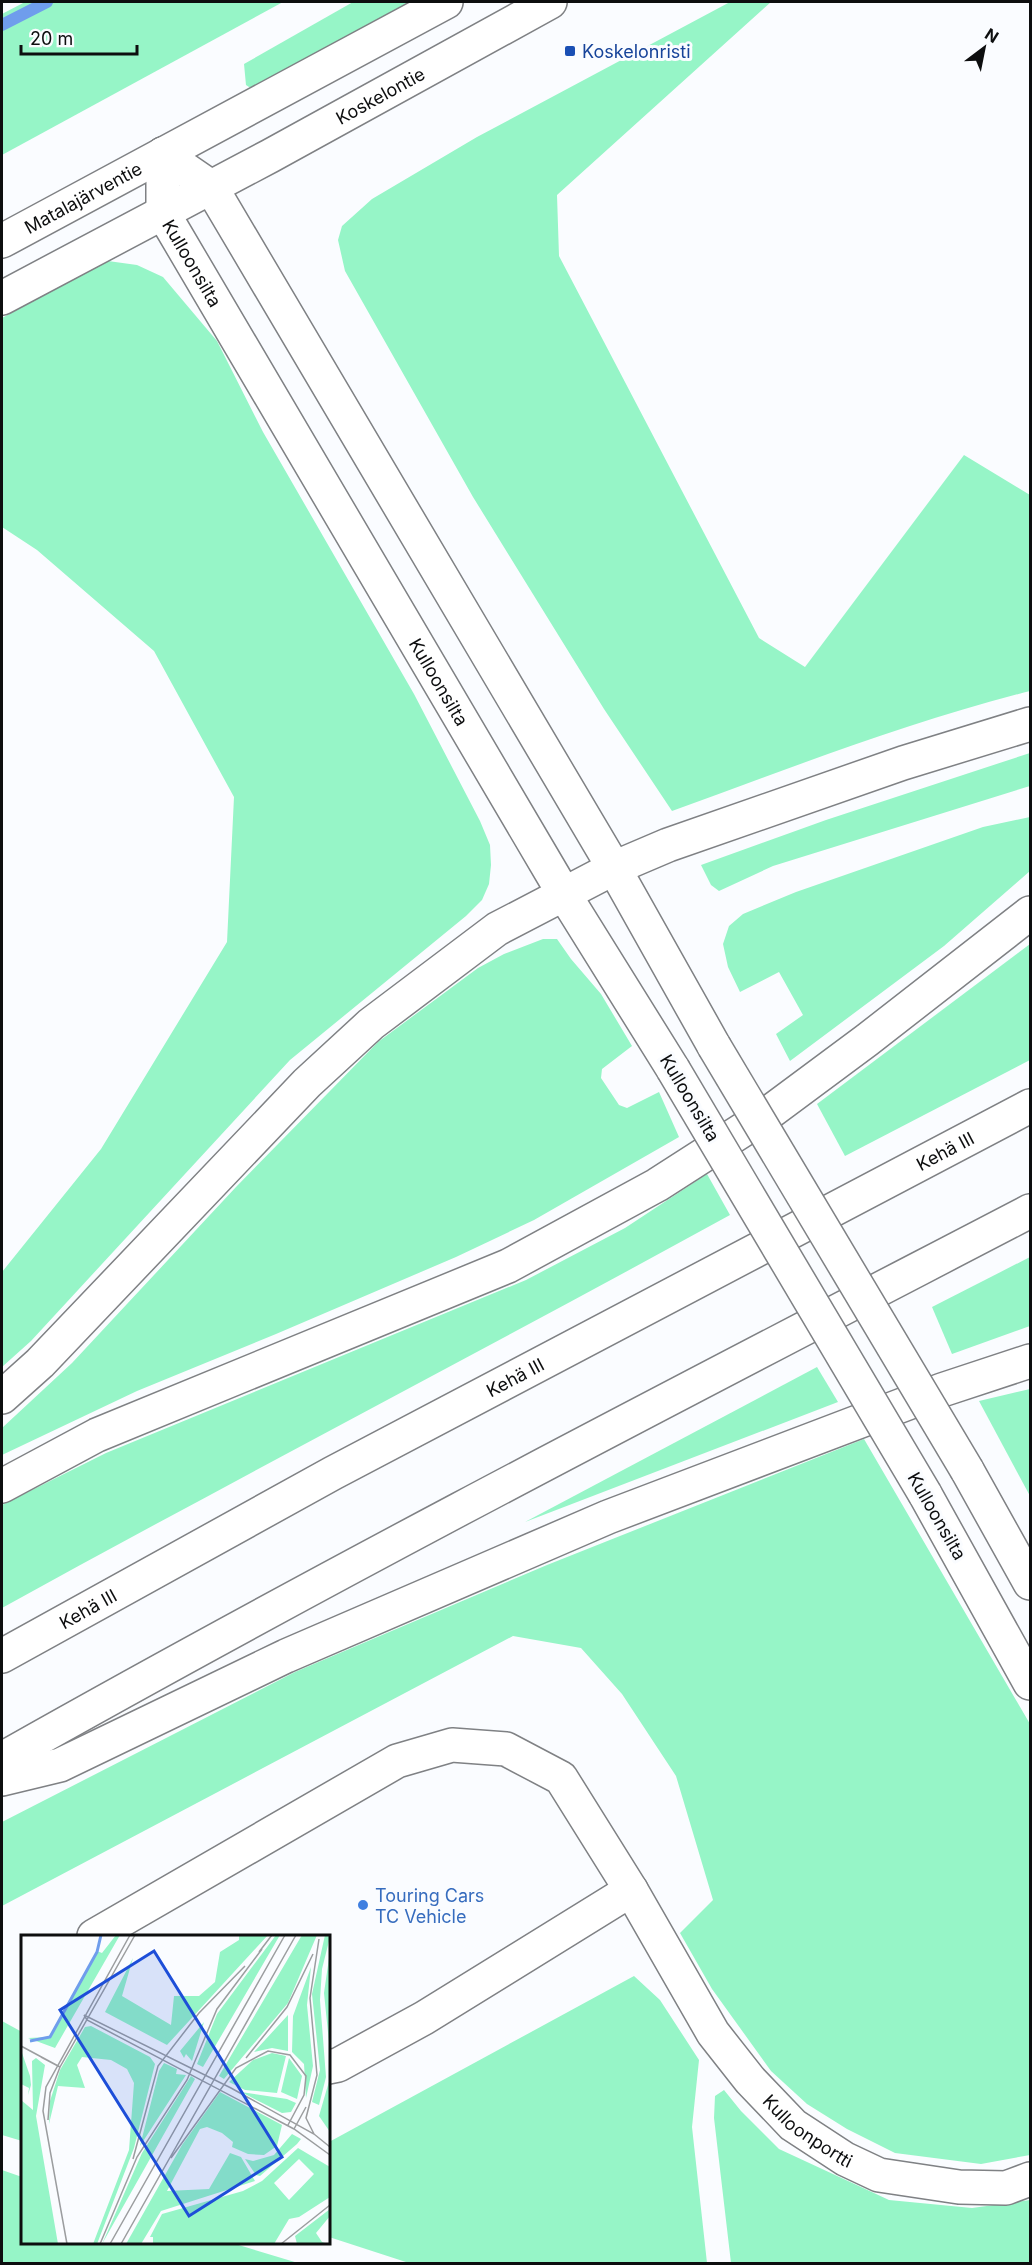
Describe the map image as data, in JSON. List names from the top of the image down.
{
  "streets": {
    "main road": [
      "Koskelontie",
      "Matalajärventie",
      "Kulloonsilta",
      "Kehä III",
      "Kulloonportti"
    ]
  },
  "crossings": [
    ["Matalajärventie", "Kulloonsilta"]
  ],
  "places": {
    "transit": ["Koskelonristi"],
    "other": ["Touring Cars TC Vehicle"]
  },
  "scale_bar": "20 m",
  "north": "top right"
}
